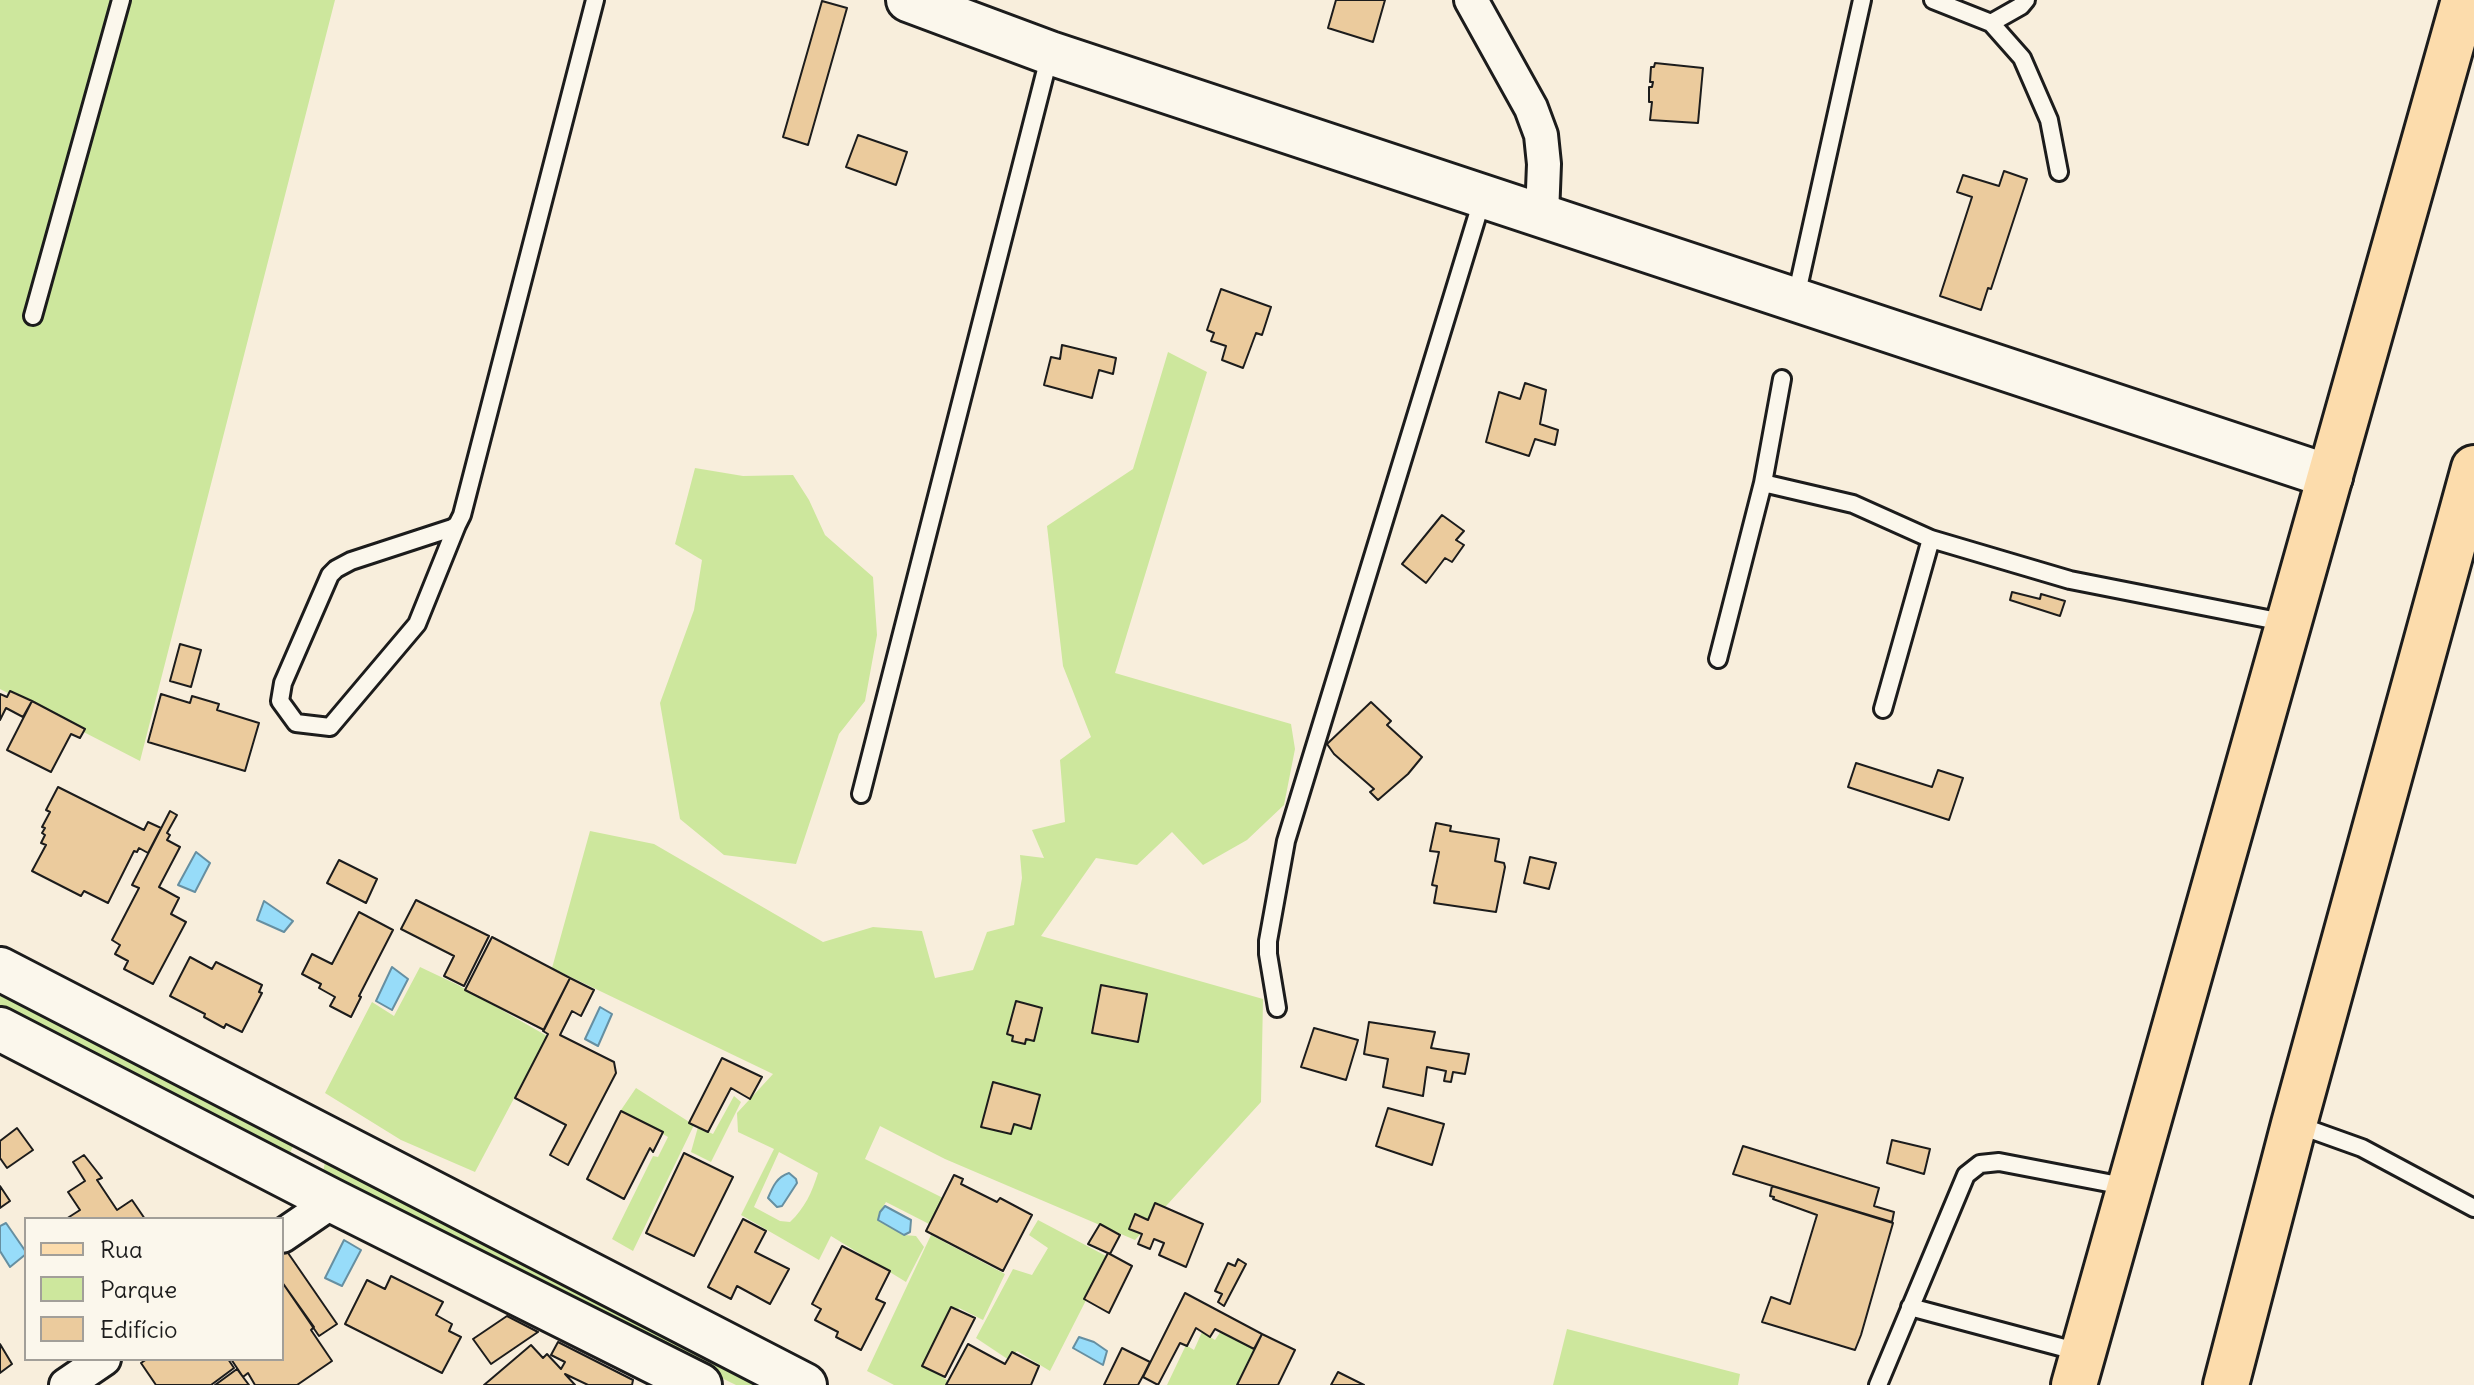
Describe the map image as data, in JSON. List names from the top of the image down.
{
  "legend": ["Rua", "Parque", "Edifício"]
}
